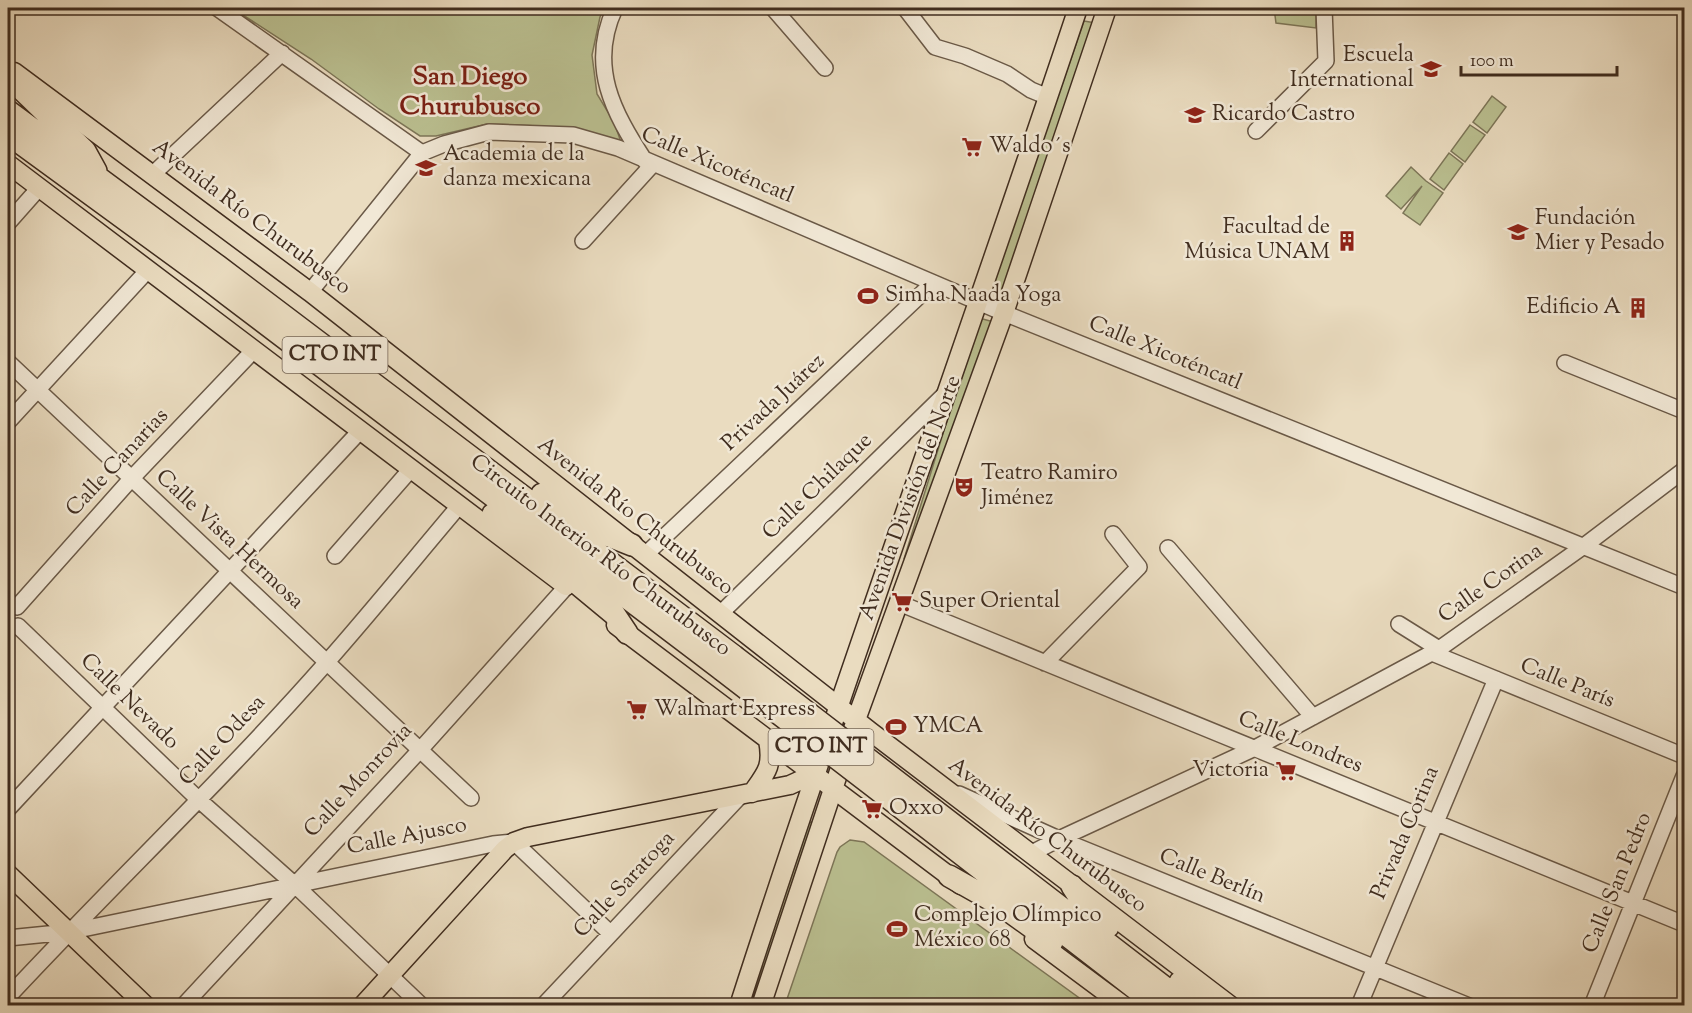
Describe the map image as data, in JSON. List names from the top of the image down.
{
  "streets": {
    "highway": ["CTO INT", "Circuito Interior Río Churubusco"],
    "main road": ["Avenida Río Churubusco", "Avenida División del Norte", "Calle Ajusco"],
    "street": [
      "Calle Xicoténcatl",
      "Privada Juárez",
      "Calle Canarias",
      "Calle Chilaque",
      "Calle Vista Hermosa",
      "Calle Corina",
      "Calle París",
      "Calle Nevado",
      "Calle Odesa",
      "Calle Londres",
      "Calle Monrovia",
      "Privada Corina",
      "Calle Berlín",
      "Calle San Pedro",
      "Calle Saratoga"
    ]
  },
  "crossings": [
    ["Calle Xicoténcatl", "Privada Juárez"],
    ["Calle Xicoténcatl", "Avenida División del Norte"],
    ["Calle Xicoténcatl", "Calle Corina"],
    ["Avenida Río Churubusco", "Privada Juárez"],
    ["Avenida Río Churubusco", "Calle Chilaque"],
    ["Avenida Río Churubusco", "Avenida División del Norte"],
    ["Avenida Río Churubusco", "Calle Corina"],
    ["Avenida Río Churubusco", "Calle Berlín"],
    ["CTO INT", "Calle Canarias"],
    ["CTO INT", "Avenida División del Norte"],
    ["CTO INT", "Calle Odesa"],
    ["CTO INT", "Calle Monrovia"],
    ["CTO INT", "Calle Ajusco"],
    ["Calle Canarias", "Calle Vista Hermosa"],
    ["Calle Chilaque", "Avenida División del Norte"],
    ["Avenida División del Norte", "Calle Londres"],
    ["Avenida División del Norte", "Calle Ajusco"],
    ["Calle Vista Hermosa", "Calle Odesa"],
    ["Calle Vista Hermosa", "Calle Monrovia"],
    ["Calle Corina", "Calle París"],
    ["Calle Corina", "Calle Londres"],
    ["Calle Corina", "Calle Berlín"],
    ["Calle París", "Privada Corina"],
    ["Calle Nevado", "Calle Odesa"],
    ["Calle Nevado", "Calle Monrovia"],
    ["Calle Nevado", "Calle Ajusco"],
    ["Calle Odesa", "Calle Ajusco"],
    ["Calle Londres", "Privada Corina"],
    ["Calle Londres", "Calle San Pedro"],
    ["Calle Monrovia", "Calle Ajusco"],
    ["Privada Corina", "Calle Berlín"],
    ["Calle Ajusco", "Calle Saratoga"]
  ],
  "districts": ["San Diego Churubusco"],
  "places": {
    "school or university": [
      "Escuela International",
      "Ricardo Castro",
      "Academia de la danza mexicana",
      "Fundación Mier y Pesado"
    ],
    "supermarket": [
      "Waldo´s",
      "Super Oriental",
      "Walmart Express",
      "Victoria",
      "Oxxo"
    ],
    "building": ["Facultad de Música UNAM", "Edificio A"],
    "sports": ["Simha Naada Yoga", "YMCA", "Complejo Olímpico México 68"],
    "theatre": ["Teatro Ramiro Jiménez"]
  },
  "scale_bar": "100 m"
}
